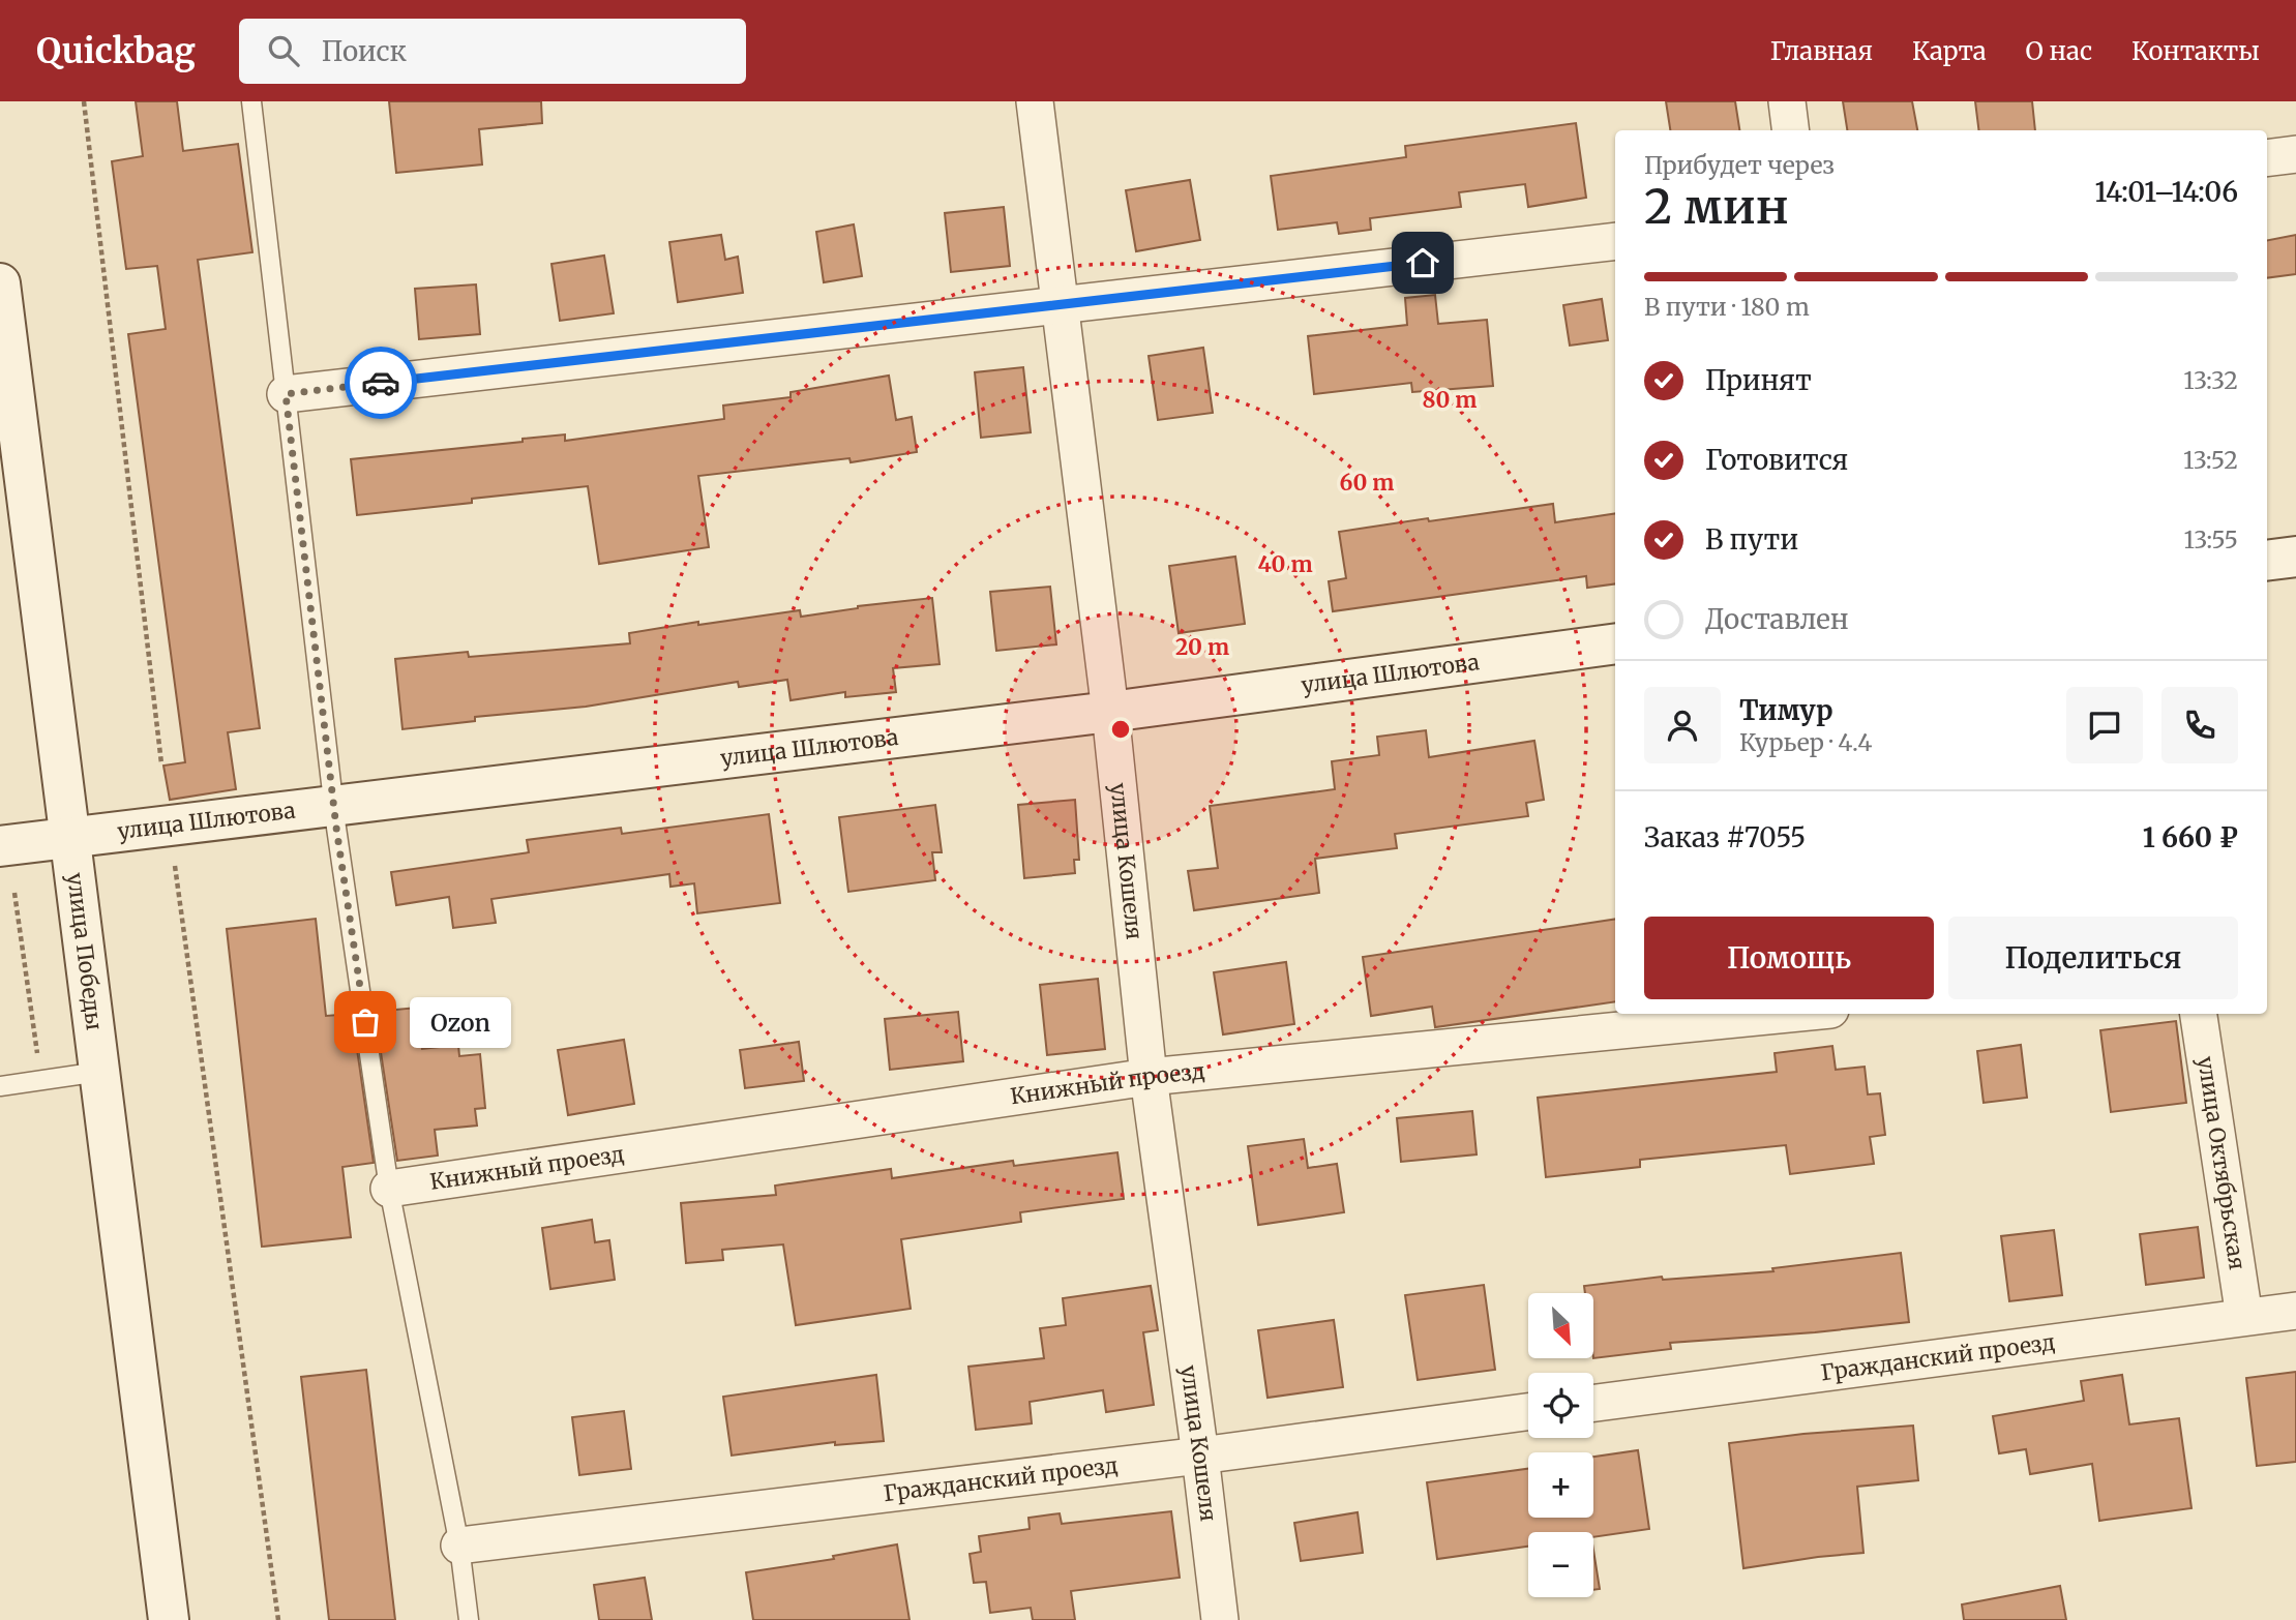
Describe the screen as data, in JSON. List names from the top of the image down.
{
  "streets": {
    "main road": ["улица Шлютова", "улица Победы"],
    "street": [
      "улица Кошеля",
      "Книжный проезд",
      "улица Октябрьская",
      "Гражданский проезд"
    ]
  },
  "crossings": [
    ["улица Шлютова", "улица Кошеля"],
    ["улица Шлютова", "улица Победы"],
    ["улица Кошеля", "Книжный проезд"],
    ["улица Кошеля", "Гражданский проезд"],
    ["улица Октябрьская", "Гражданский проезд"]
  ],
  "places": ["Ozon"],
  "north": "bottom right",
  "page": {
    "header": "Quickbag",
    "search": "Поиск",
    "nav": [
      "Главная",
      "Карта",
      "О нас",
      "Контакты"
    ],
    "heading": ["2 мин", "Прибудет через", "14:01–14:06"],
    "panel": [
      "Тимур",
      "Курьер · 4.4",
      "Заказ #7055",
      "1 660 ₽"
    ],
    "bar": "В пути · 180 m",
    "list": [
      ["Принят", "13:32"],
      ["Готовится", "13:52"],
      ["В пути", "13:55"],
      "Доставлен"
    ],
    "buttons": ["Помощь", "Поделиться"],
    "bubble": "Ozon",
    "map_buttons": ["+", "−"]
  },
  "rings": [
    "80 m",
    "60 m",
    "40 m",
    "20 m"
  ]
}
